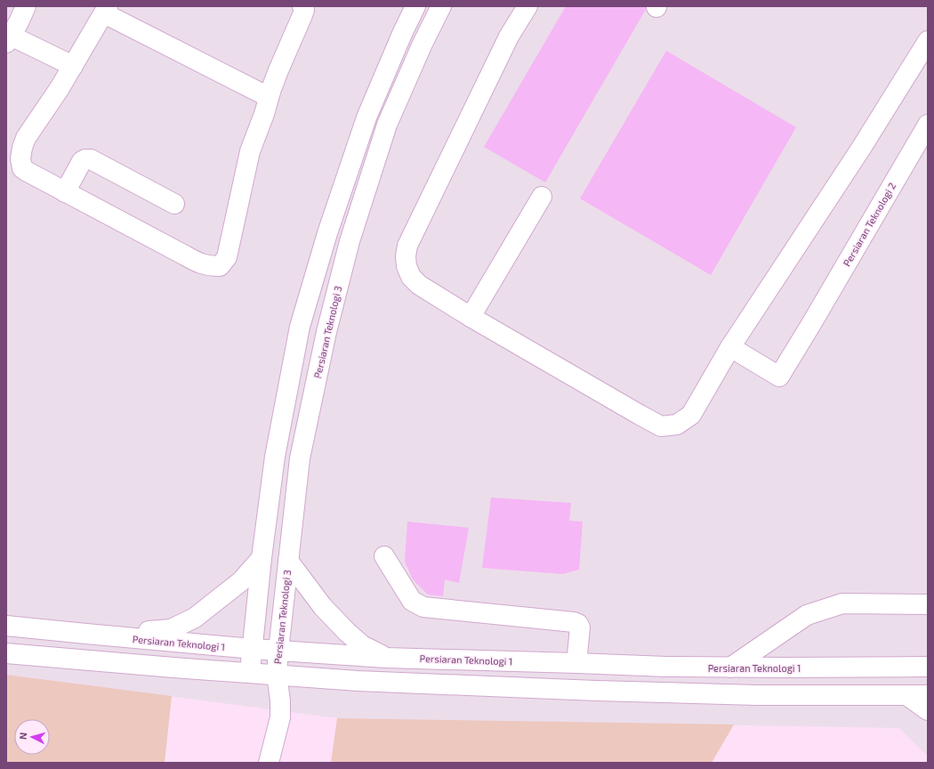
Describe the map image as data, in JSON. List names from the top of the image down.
{
  "streets": {
    "street": ["Persiaran Teknologi 2", "Persiaran Teknologi 3", "Persiaran Teknologi 1"]
  },
  "crossings": [
    ["Persiaran Teknologi 3", "Persiaran Teknologi 1"]
  ],
  "north": "left"
}
